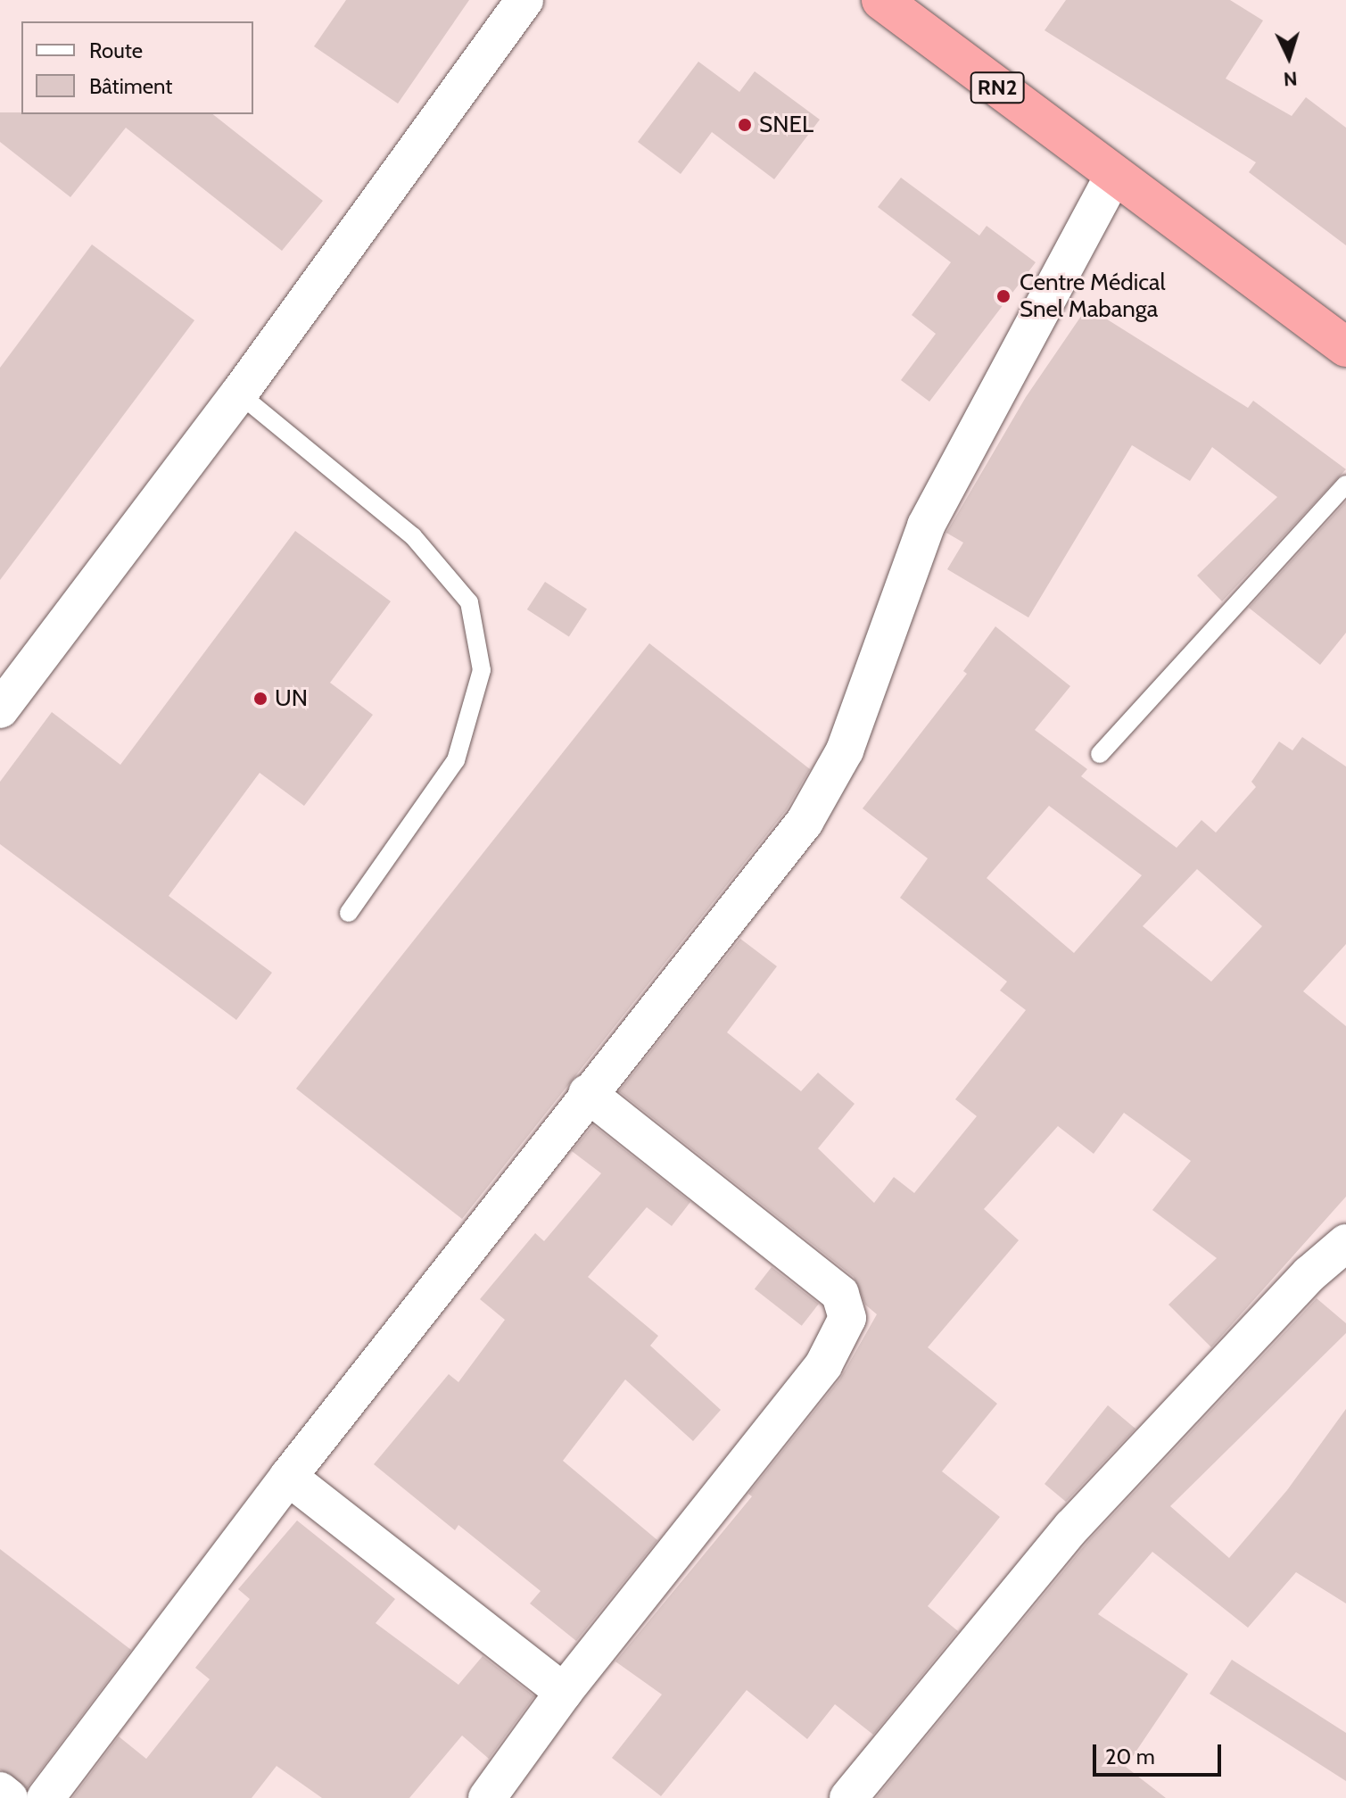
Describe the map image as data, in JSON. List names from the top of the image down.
{
  "streets": {
    "highway": ["RN2"]
  },
  "places": ["SNEL", "Centre Médical Snel Mabanga", "UN"],
  "legend": ["Route", "Bâtiment"],
  "scale_bar": "20 m",
  "north": "bottom"
}
